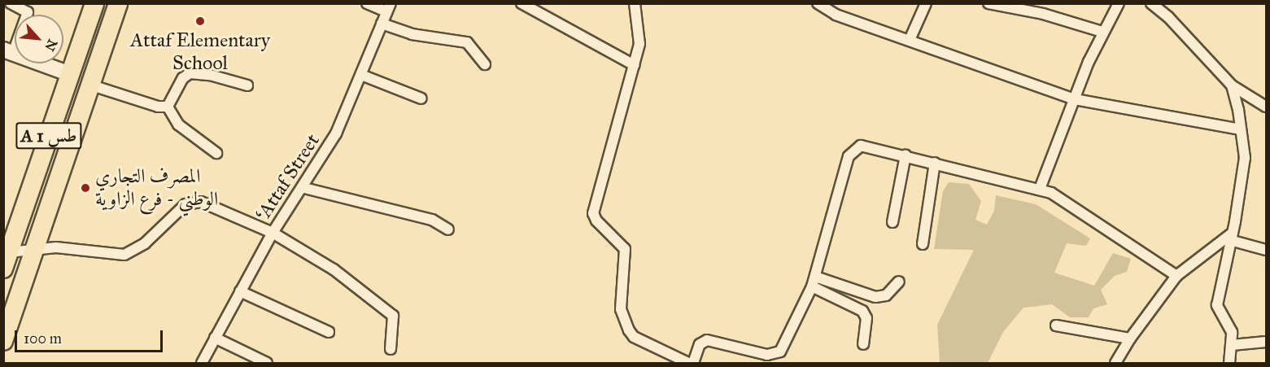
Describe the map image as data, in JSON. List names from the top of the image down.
{
  "streets": {
    "highway": ["A 1 طس"],
    "street": ["‘Attaf Street"]
  },
  "places": ["Attaf Elementary School", "المصرف التجاري الوطني - فرع الزاوية"],
  "scale_bar": "100 m",
  "north": "bottom right"
}
